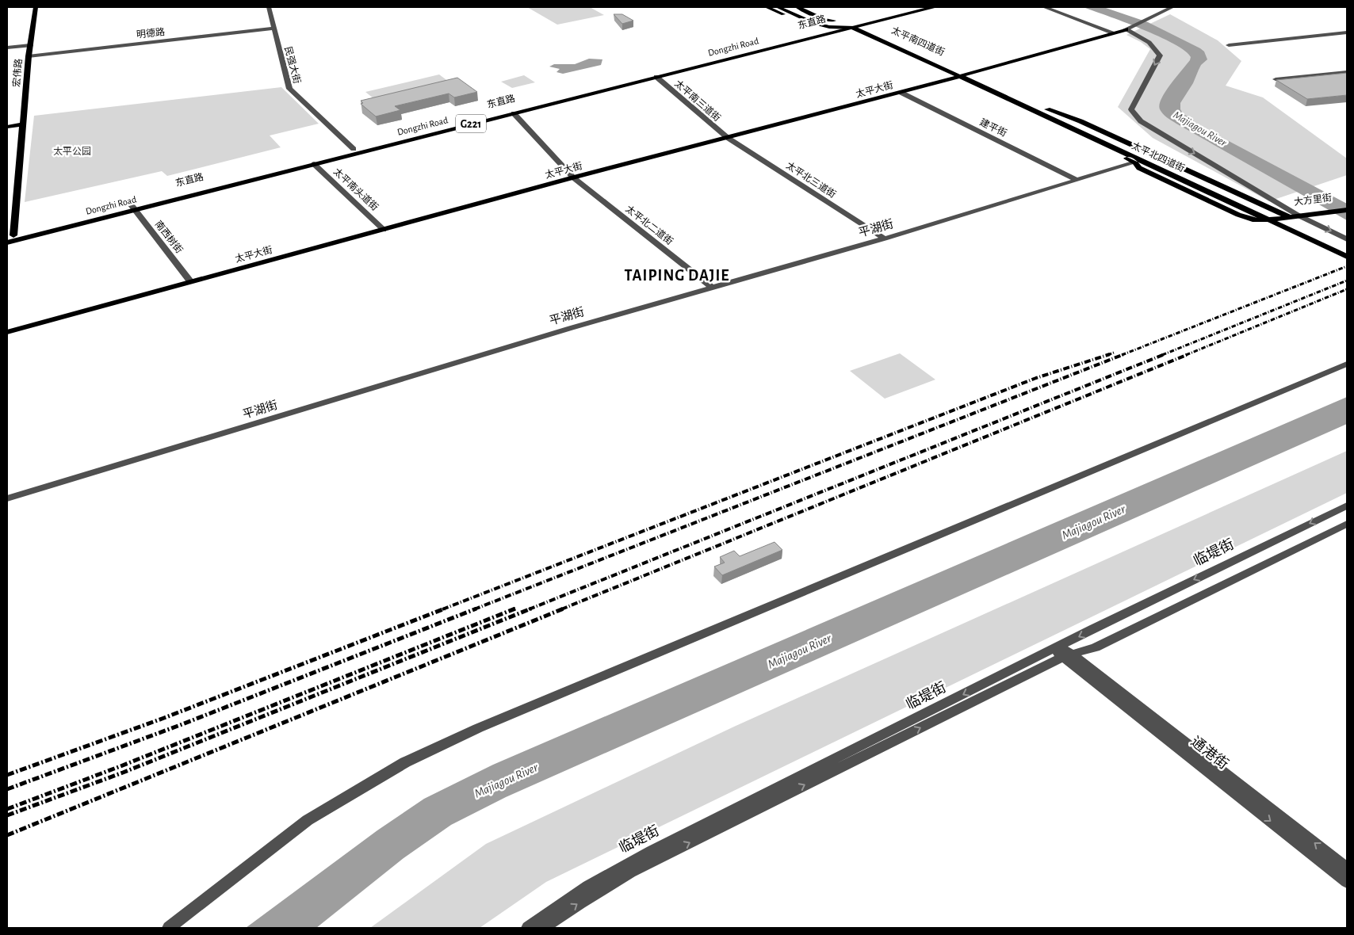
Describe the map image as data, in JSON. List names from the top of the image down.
{
  "streets": {
    "highway": ["东直路", "Dongzhi Road", "G221"],
    "main road": [
      "太平南四道街",
      "宏伟路",
      "太平大街",
      "太平北四道街",
      "大方里街"
    ],
    "street": [
      "明德路",
      "民强大街",
      "太平南三道街",
      "建平街",
      "太平北三道街",
      "太平南头道街",
      "太平北二道街",
      "平湖街",
      "南西树街",
      "临堤街",
      "通港街"
    ]
  },
  "crossings": [
    ["东直路", "太平南四道街"],
    ["东直路", "Dongzhi Road"],
    ["东直路", "民强大街"],
    ["东直路", "宏伟路"],
    ["东直路", "南西树街"],
    ["明德路", "民强大街"],
    ["明德路", "宏伟路"],
    ["太平南四道街", "Dongzhi Road"],
    ["太平南四道街", "太平大街"],
    ["太平南四道街", "太平北四道街"],
    ["Dongzhi Road", "太平南三道街"],
    ["Dongzhi Road", "太平南头道街"],
    ["Dongzhi Road", "太平北二道街"],
    ["Dongzhi Road", "南西树街"],
    ["太平大街", "太平南三道街"],
    ["太平大街", "建平街"],
    ["太平大街", "太平北四道街"],
    ["太平大街", "太平北三道街"],
    ["太平大街", "太平南头道街"],
    ["太平大街", "太平北二道街"],
    ["太平大街", "南西树街"],
    ["太平南三道街", "太平北三道街"],
    ["建平街", "平湖街"],
    ["太平北三道街", "平湖街"],
    ["大方里街", "平湖街"],
    ["太平北二道街", "平湖街"],
    ["临堤街", "通港街"]
  ],
  "districts": ["TAIPING DAJIE"],
  "water": ["Majiagou River"],
  "parks": ["太平公园"]
}
